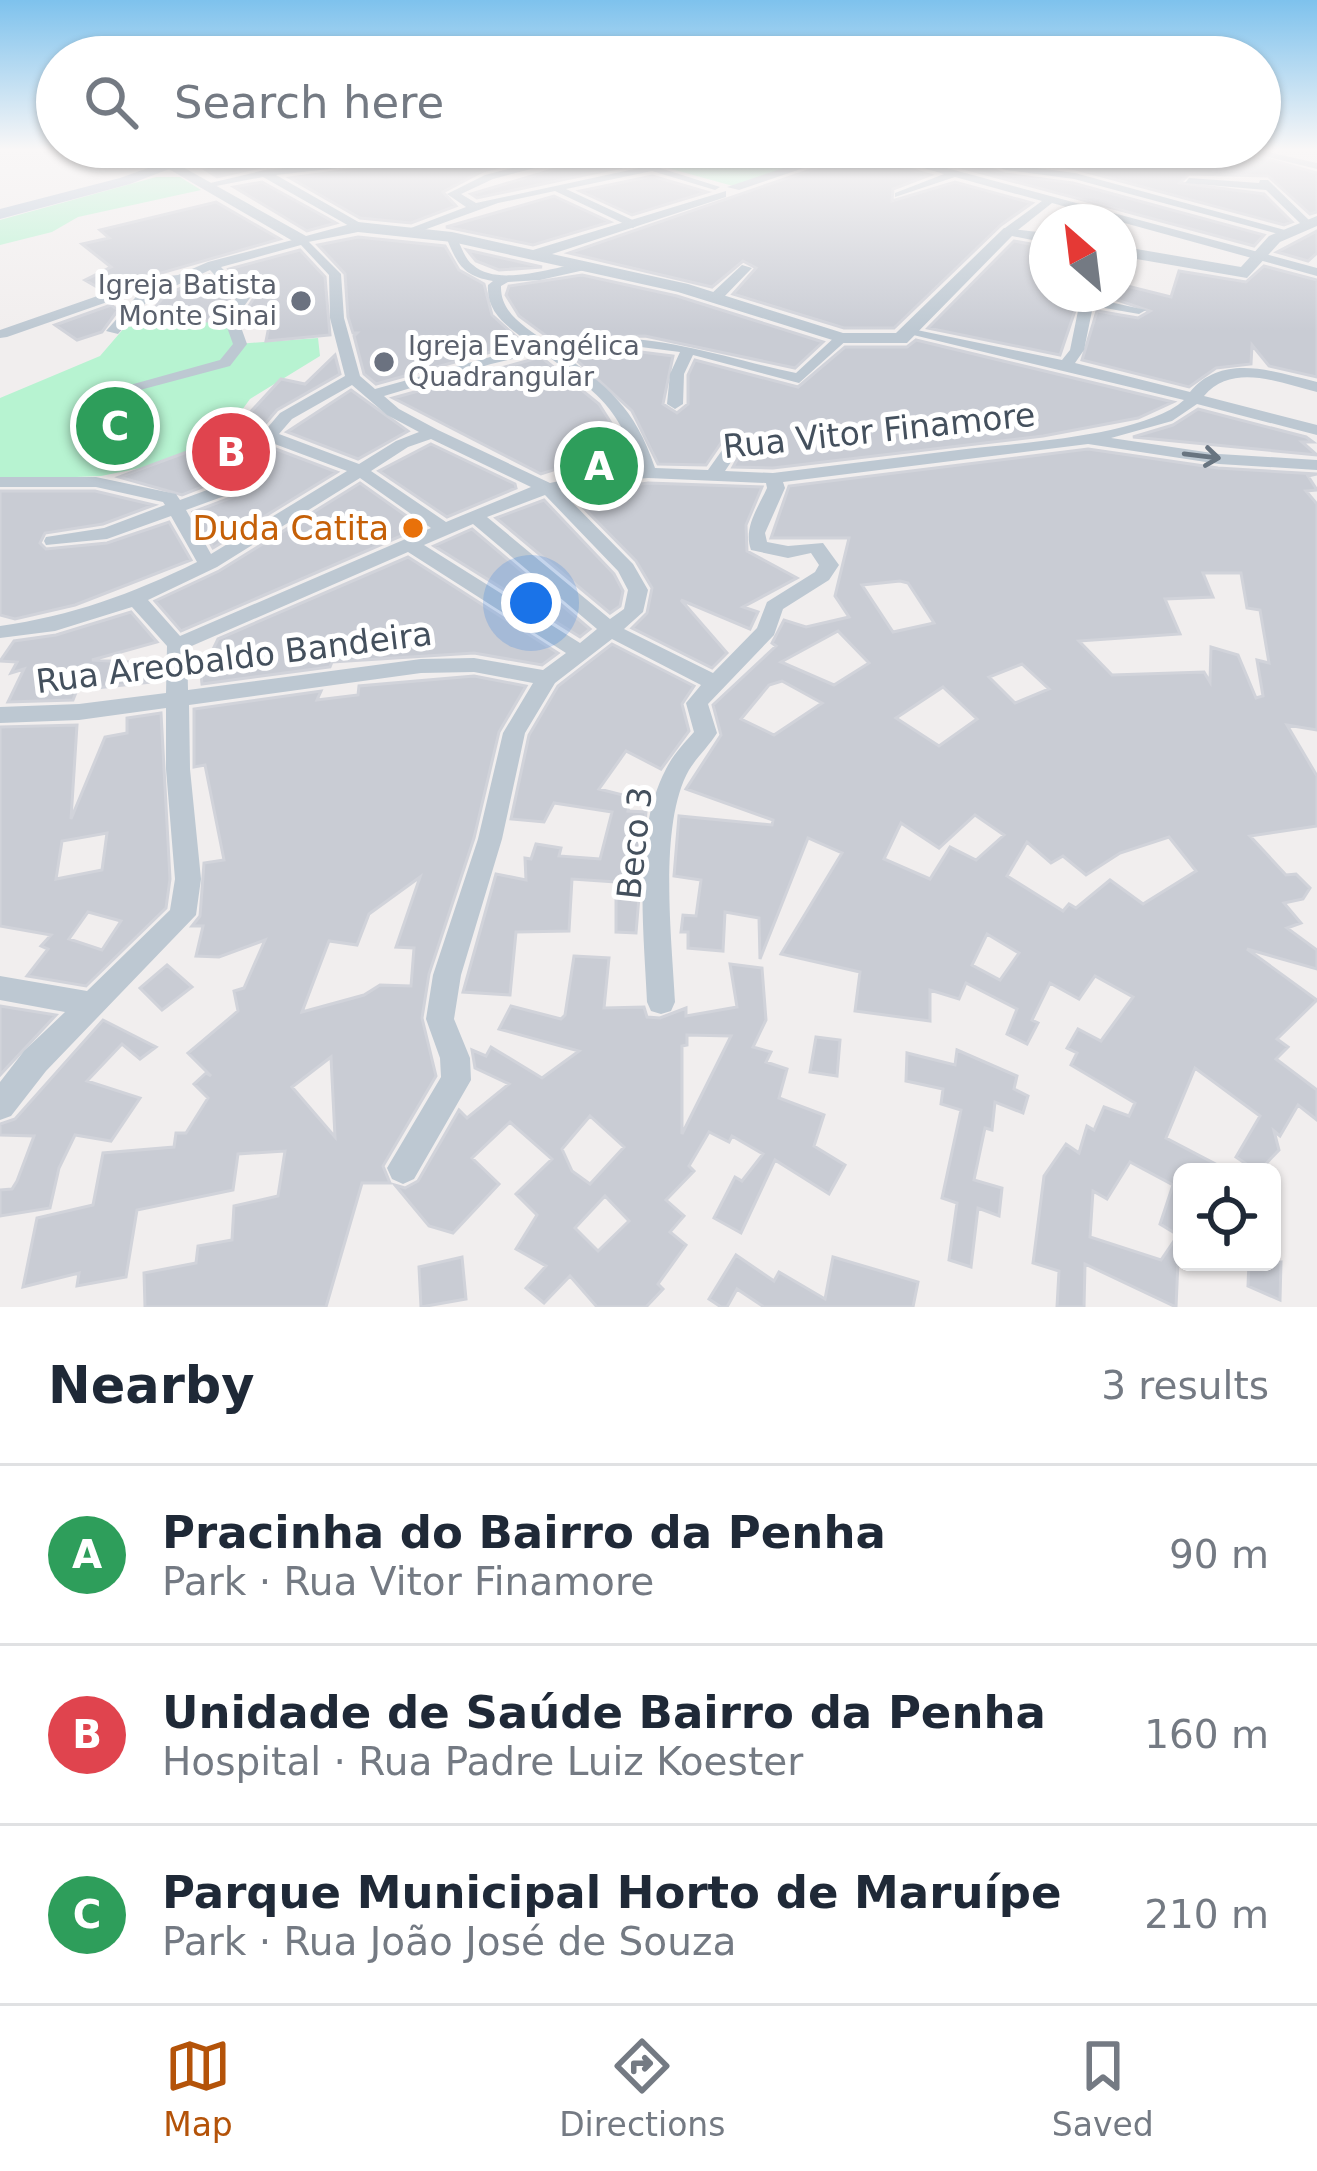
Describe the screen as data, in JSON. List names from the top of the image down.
{
  "streets": {
    "street": ["Rua Vitor Finamore", "Rua Areobaldo Bandeira", "Beco 3"]
  },
  "places": ["Igreja Batista Monte Sinai", "Igreja Evangélica Quadrangular", "Duda Catita"],
  "north": "top left",
  "page": {
    "search": "Search here",
    "pins": ["C", "B", "A"],
    "heading": ["Nearby", "3 results"],
    "list": [
      {
        "mark": "A",
        "name": "Pracinha do Bairro da Penha",
        "note": "Park · Rua Vitor Finamore",
        "value": "90 m"
      },
      {
        "mark": "B",
        "name": "Unidade de Saúde Bairro da Penha",
        "note": "Hospital · Rua Padre Luiz Koester",
        "value": "160 m"
      },
      {
        "mark": "C",
        "name": "Parque Municipal Horto de Maruípe",
        "note": "Park · Rua João José de Souza",
        "value": "210 m"
      }
    ],
    "nav": ["Map", "Directions", "Saved"]
  }
}
